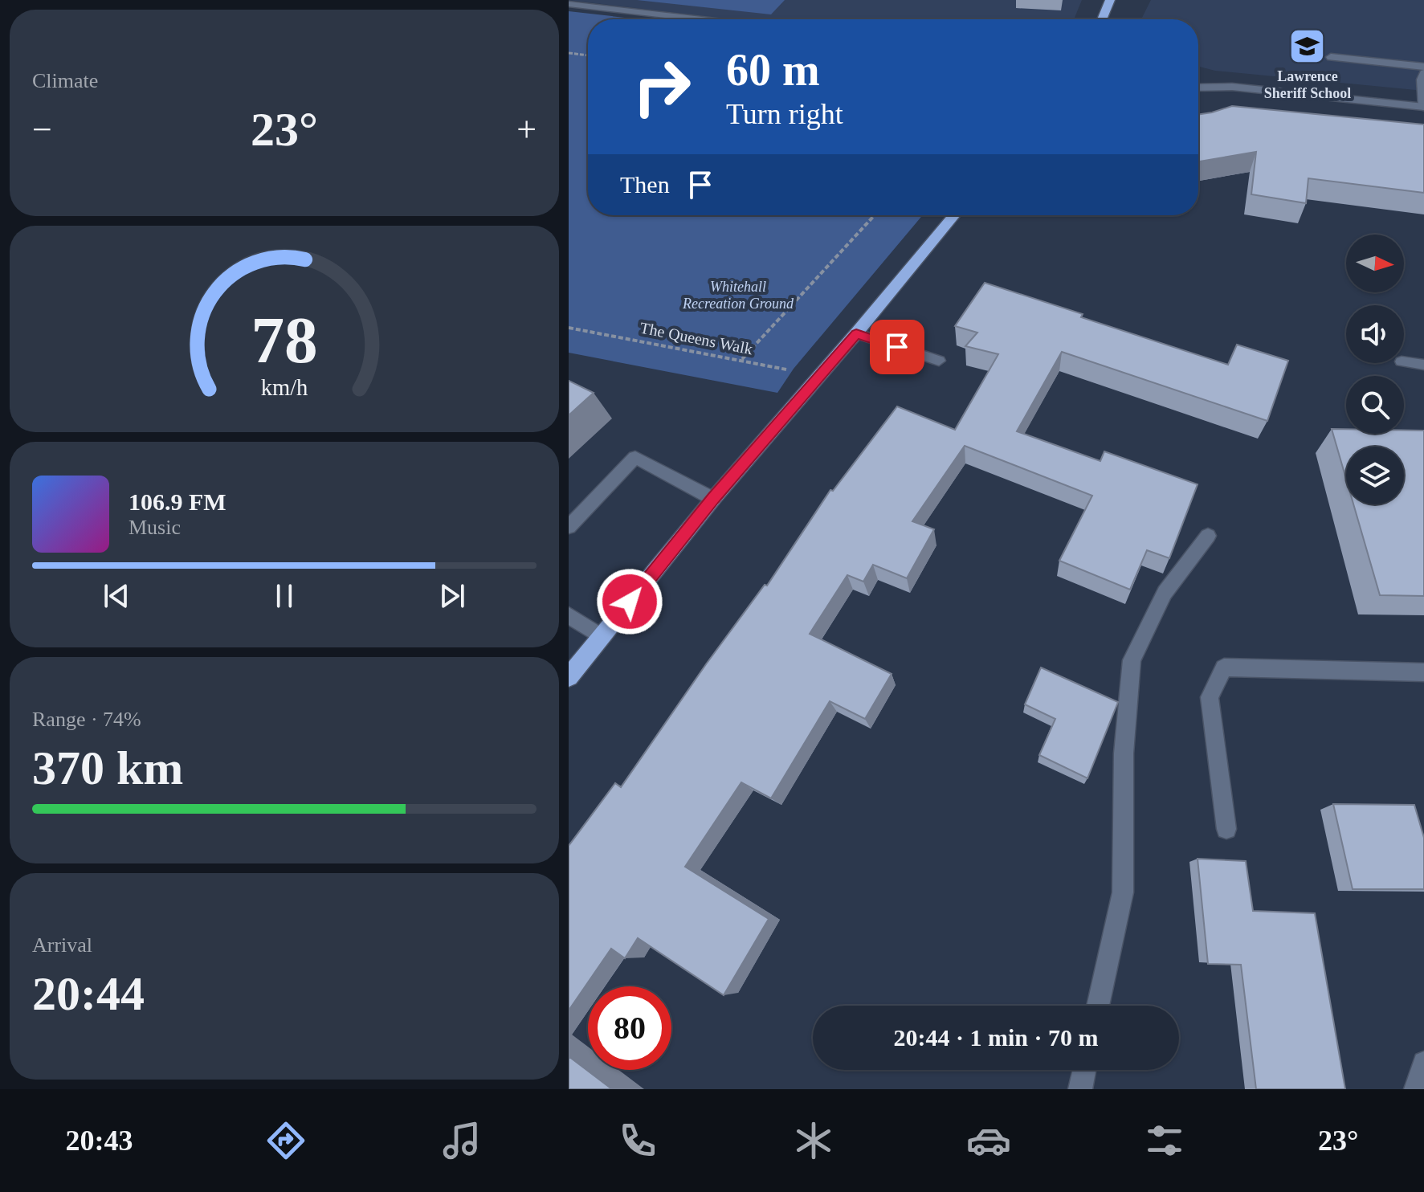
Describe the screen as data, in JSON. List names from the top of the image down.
{
  "streets": {
    "path": ["The Queens Walk"]
  },
  "parks": ["Whitehall Recreation Ground"],
  "places": {
    "school or university": ["Lawrence Sheriff School"]
  },
  "north": "right",
  "page": {
    "tile": [
      "Climate",
      ["Range · 74%", "370 km"],
      ["Arrival", "20:44"]
    ],
    "turn": ["60 m", "Turn right"],
    "heat": ["−", "23°", "+"],
    "then": "Then",
    "song": ["106.9 FM", "Music"],
    "limit": "80",
    "trip": "20:44 · 1 min · 70 m",
    "tabs": ["20:43", "23°"],
    "gauge": ["78", "km/h"]
  }
}
